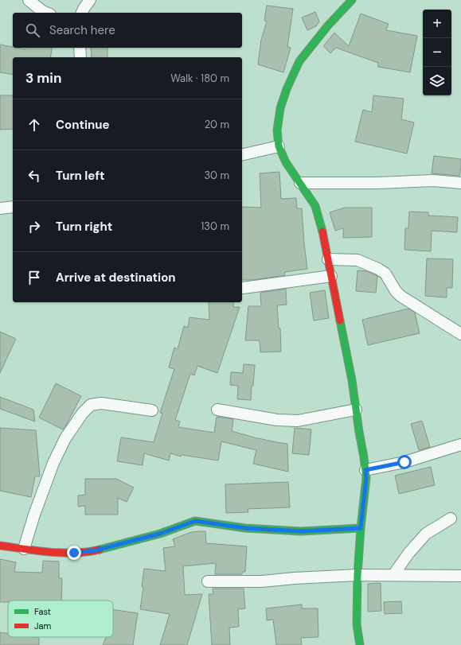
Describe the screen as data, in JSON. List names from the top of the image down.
{
  "legend": ["Fast", "Jam"],
  "page": {
    "map_buttons": ["+", "−"],
    "search": "Search here",
    "heading": ["3 min", "Walk · 180 m"],
    "list": [
      ["Continue", "20 m"],
      ["Turn left", "30 m"],
      ["Turn right", "130 m"],
      "Arrive at destination"
    ]
  }
}
